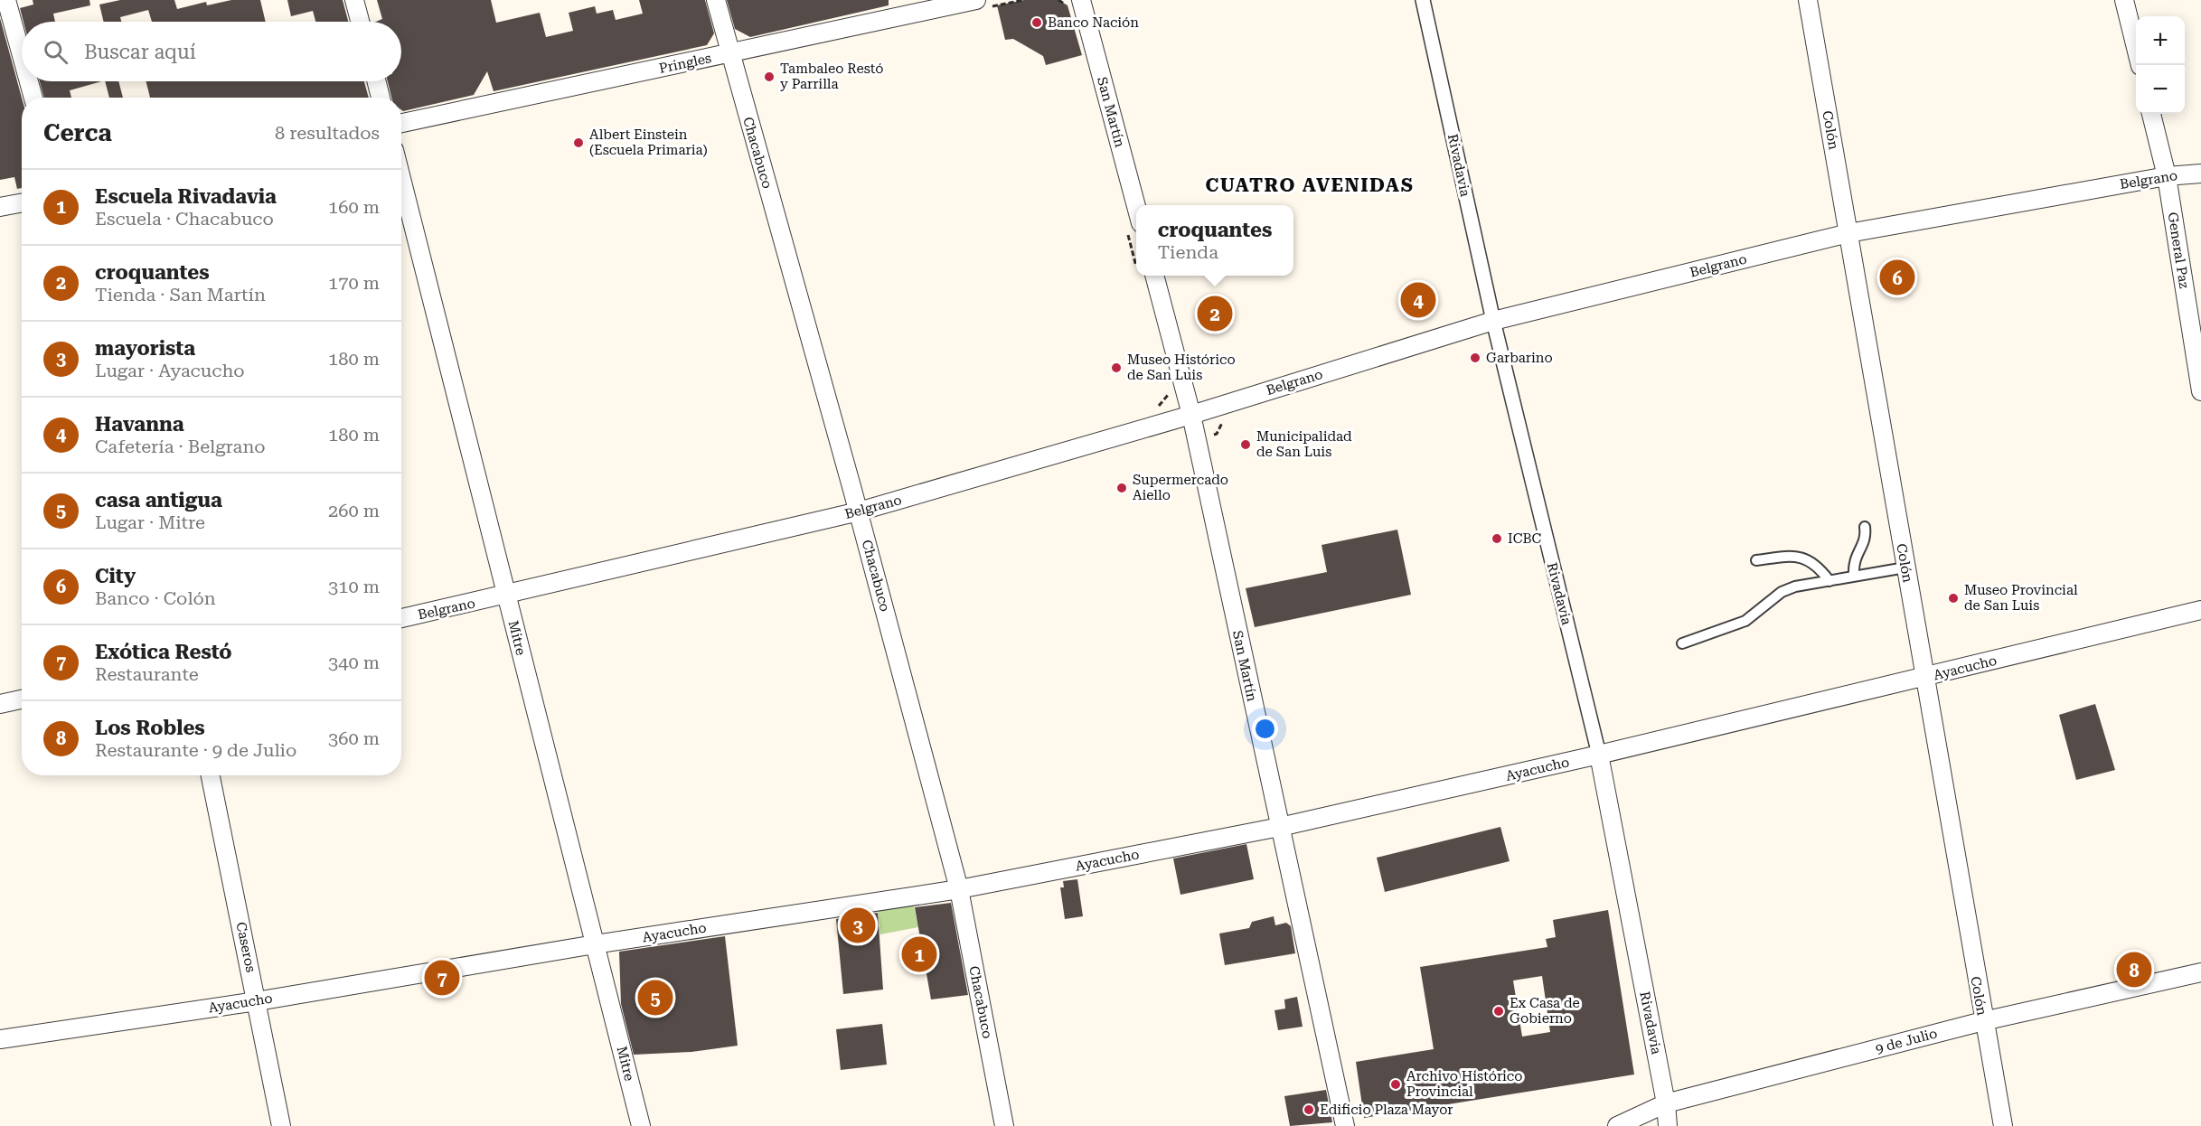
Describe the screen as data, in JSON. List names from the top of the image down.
{
  "streets": {
    "street": [
      "Pringles",
      "San Martín",
      "Colón",
      "Chacabuco",
      "Rivadavia",
      "Belgrano",
      "General Paz",
      "Mitre",
      "Ayacucho",
      "Caseros",
      "9 de Julio"
    ]
  },
  "crossings": [
    ["Pringles", "Chacabuco"],
    ["San Martín", "Belgrano"],
    ["San Martín", "Ayacucho"],
    ["Colón", "Belgrano"],
    ["Colón", "Ayacucho"],
    ["Colón", "9 de Julio"],
    ["Chacabuco", "Belgrano"],
    ["Chacabuco", "Ayacucho"],
    ["Rivadavia", "Belgrano"],
    ["Rivadavia", "Ayacucho"],
    ["Rivadavia", "9 de Julio"],
    ["Belgrano", "General Paz"],
    ["Belgrano", "Mitre"],
    ["Mitre", "Ayacucho"],
    ["Ayacucho", "Caseros"]
  ],
  "districts": ["CUATRO AVENIDAS"],
  "places": [
    "Banco Nación",
    "Tambaleo Restó y Parrilla",
    "Albert Einstein (Escuela Primaria)",
    "Garbarino",
    "Museo Histórico de San Luis",
    "Municipalidad de San Luis",
    "Supermercado Aiello",
    "ICBC",
    "Museo Provincial de San Luis",
    "Ex Casa de Gobierno",
    "Archivo Histórico Provincial",
    "Edificio Plaza Mayor"
  ],
  "page": {
    "map_buttons": ["+", "−"],
    "search": "Buscar aquí",
    "heading": ["Cerca", "8 resultados"],
    "list": [
      {
        "mark": "1",
        "name": "Escuela Rivadavia",
        "note": "Escuela · Chacabuco",
        "value": "160 m"
      },
      {
        "mark": "2",
        "name": "croquantes",
        "note": "Tienda · San Martín",
        "value": "170 m"
      },
      {
        "mark": "3",
        "name": "mayorista",
        "note": "Lugar · Ayacucho",
        "value": "180 m"
      },
      {
        "mark": "4",
        "name": "Havanna",
        "note": "Cafetería · Belgrano",
        "value": "180 m"
      },
      {
        "mark": "5",
        "name": "casa antigua",
        "note": "Lugar · Mitre",
        "value": "260 m"
      },
      {
        "mark": "6",
        "name": "City",
        "note": "Banco · Colón",
        "value": "310 m"
      },
      {
        "mark": "7",
        "name": "Exótica Restó",
        "note": "Restaurante",
        "value": "340 m"
      },
      {
        "mark": "8",
        "name": "Los Robles",
        "note": "Restaurante · 9 de Julio",
        "value": "360 m"
      }
    ],
    "popup": ["croquantes", "Tienda"],
    "pins": [
      "6",
      "4",
      "2",
      "3",
      "1",
      "8",
      "7",
      "5"
    ]
  }
}
